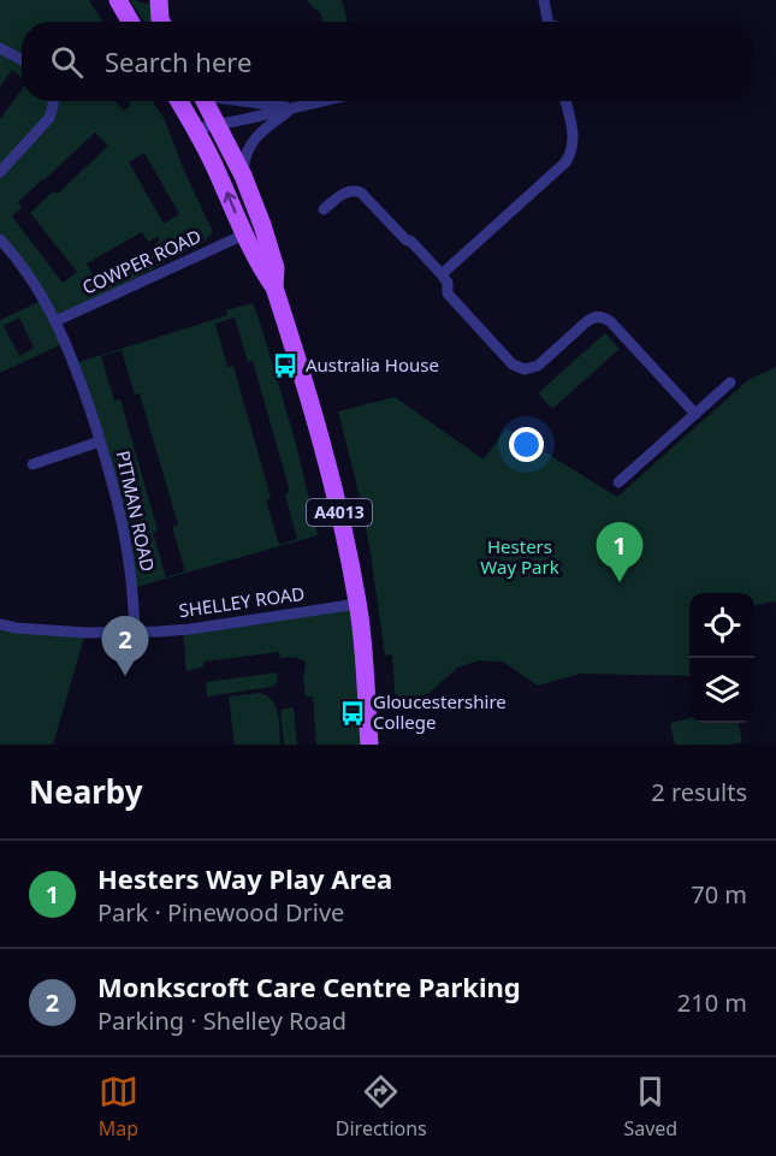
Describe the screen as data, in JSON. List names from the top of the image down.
{
  "streets": {
    "main road": ["A4013"],
    "street": ["COWPER ROAD", "PITMAN ROAD", "SHELLEY ROAD"]
  },
  "crossings": [
    ["COWPER ROAD", "PITMAN ROAD"],
    ["COWPER ROAD", "A4013"],
    ["PITMAN ROAD", "SHELLEY ROAD"],
    ["A4013", "SHELLEY ROAD"]
  ],
  "parks": ["Hesters Way Park"],
  "places": {
    "bus stop": ["Australia House", "Gloucestershire College"]
  },
  "page": {
    "search": "Search here",
    "pins": ["1", "2"],
    "heading": ["Nearby", "2 results"],
    "list": [
      {
        "mark": "1",
        "name": "Hesters Way Play Area",
        "note": "Park · Pinewood Drive",
        "value": "70 m"
      },
      {
        "mark": "2",
        "name": "Monkscroft Care Centre Parking",
        "note": "Parking · Shelley Road",
        "value": "210 m"
      }
    ],
    "nav": ["Map", "Directions", "Saved"]
  }
}
